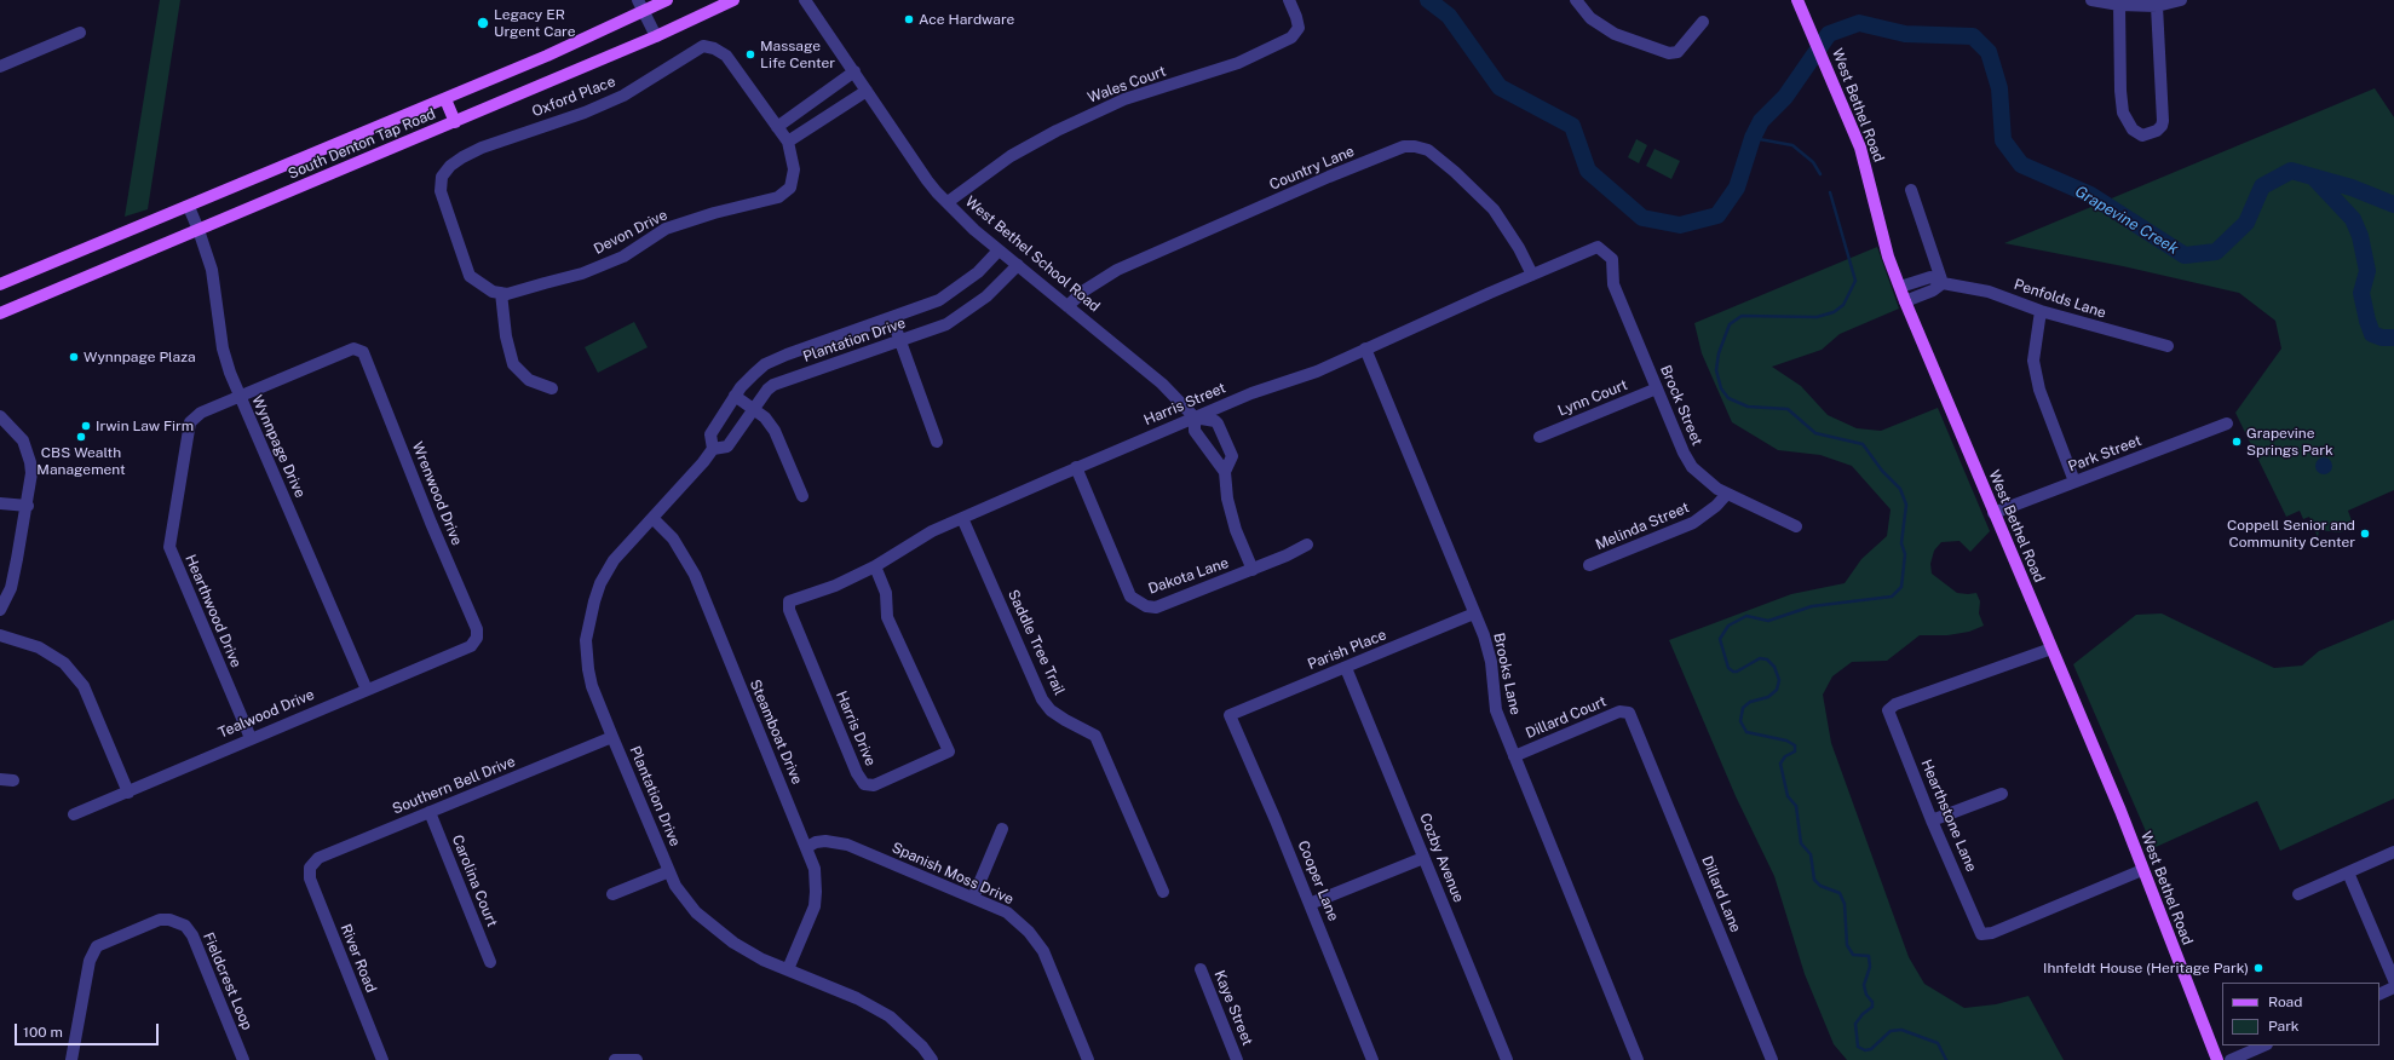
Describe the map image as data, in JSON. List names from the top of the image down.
{
  "streets": {
    "main road": ["West Bethel Road", "South Denton Tap Road"],
    "street": [
      "Wales Court",
      "Oxford Place",
      "Country Lane",
      "Devon Drive",
      "West Bethel School Road",
      "Penfolds Lane",
      "Plantation Drive",
      "Lynn Court",
      "Harris Street",
      "Brock Street",
      "Wynnpage Drive",
      "Park Street",
      "Wrenwood Drive",
      "Melinda Street",
      "Dakota Lane",
      "Hearthwood Drive",
      "Saddle Tree Trail",
      "Parish Place",
      "Brooks Lane",
      "Tealwood Drive",
      "Dillard Court",
      "Harris Drive",
      "Steamboat Drive",
      "Southern Bell Drive",
      "Hearthstone Lane",
      "Cozby Avenue",
      "Spanish Moss Drive",
      "Carolina Court",
      "Cooper Lane",
      "Dillard Lane",
      "River Road",
      "Fieldcrest Loop",
      "Kaye Street"
    ]
  },
  "crossings": [
    ["Wales Court", "West Bethel School Road"],
    ["Oxford Place", "Devon Drive"],
    ["West Bethel Road", "Penfolds Lane"],
    ["West Bethel Road", "Park Street"],
    ["West Bethel Road", "Hearthstone Lane"],
    ["South Denton Tap Road", "Wynnpage Drive"],
    ["Country Lane", "West Bethel School Road"],
    ["Country Lane", "Harris Street"],
    ["West Bethel School Road", "Plantation Drive"],
    ["West Bethel School Road", "Harris Street"],
    ["Plantation Drive", "Steamboat Drive"],
    ["Plantation Drive", "Southern Bell Drive"],
    ["Lynn Court", "Brock Street"],
    ["Harris Street", "Brock Street"],
    ["Harris Street", "Dakota Lane"],
    ["Harris Street", "Saddle Tree Trail"],
    ["Harris Street", "Brooks Lane"],
    ["Harris Street", "Harris Drive"],
    ["Brock Street", "Melinda Street"],
    ["Wynnpage Drive", "Hearthwood Drive"],
    ["Wynnpage Drive", "Tealwood Drive"],
    ["Wrenwood Drive", "Hearthwood Drive"],
    ["Wrenwood Drive", "Tealwood Drive"],
    ["Hearthwood Drive", "Tealwood Drive"],
    ["Parish Place", "Brooks Lane"],
    ["Parish Place", "Cozby Avenue"],
    ["Parish Place", "Cooper Lane"],
    ["Brooks Lane", "Dillard Court"],
    ["Dillard Court", "Dillard Lane"],
    ["Steamboat Drive", "Spanish Moss Drive"],
    ["Southern Bell Drive", "Carolina Court"],
    ["Southern Bell Drive", "River Road"]
  ],
  "water": ["Grapevine Creek"],
  "places": [
    "Ace Hardware",
    "Legacy ER Urgent Care",
    "Massage Life Center",
    "Wynnpage Plaza",
    "Irwin Law Firm",
    "CBS Wealth Management",
    "Grapevine Springs Park",
    "Coppell Senior and Community Center",
    "Ihnfeldt House (Heritage Park)"
  ],
  "legend": ["Road", "Park"],
  "scale_bar": "100 m"
}
